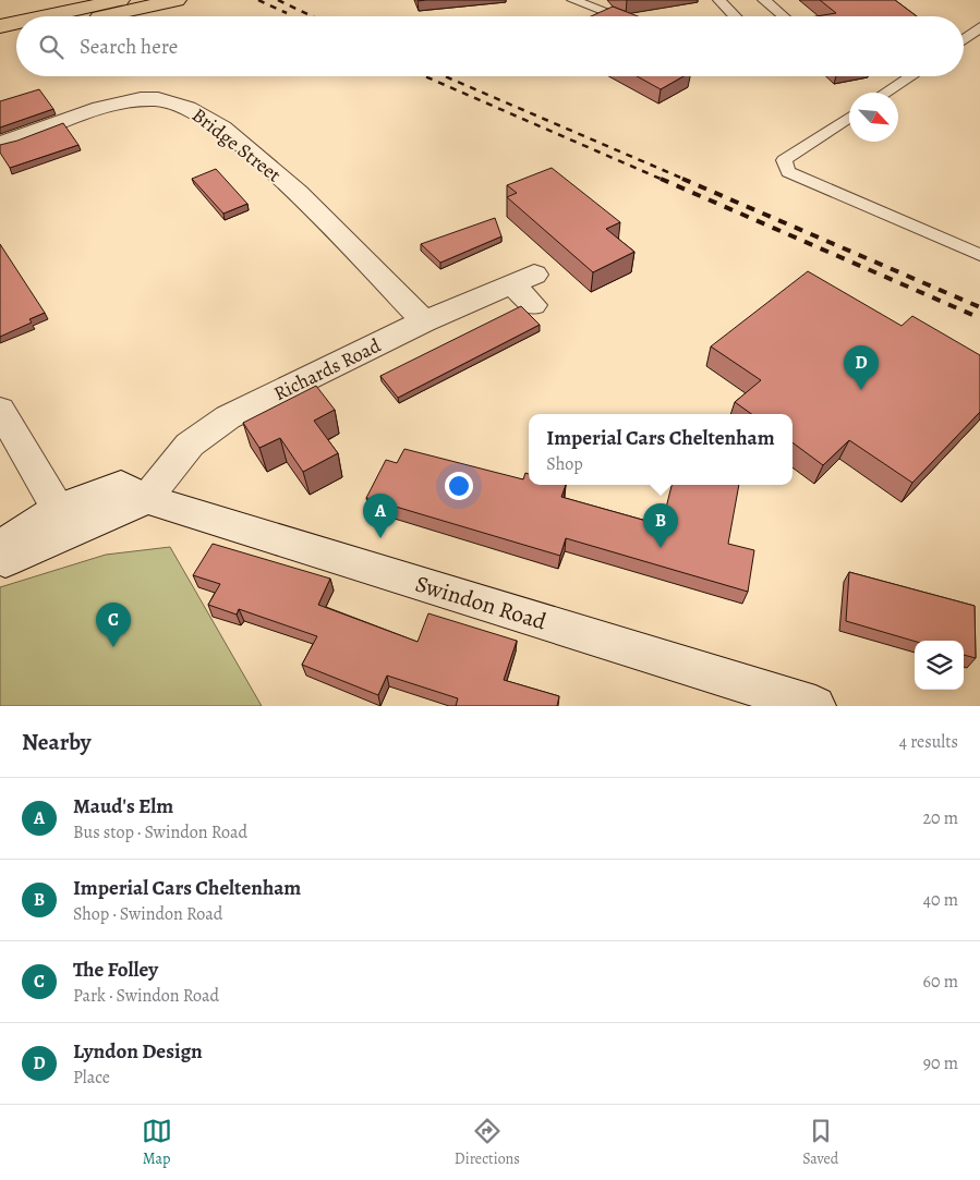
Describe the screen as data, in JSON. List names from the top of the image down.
{
  "streets": {
    "street": ["Bridge Street", "Richards Road", "Swindon Road"]
  },
  "crossings": [
    ["Bridge Street", "Richards Road"],
    ["Richards Road", "Swindon Road"]
  ],
  "north": "bottom right",
  "page": {
    "search": "Search here",
    "pins": [
      "D",
      "A",
      "B",
      "C"
    ],
    "popup": ["Imperial Cars Cheltenham", "Shop"],
    "heading": ["Nearby", "4 results"],
    "list": [
      {
        "mark": "A",
        "name": "Maud's Elm",
        "note": "Bus stop · Swindon Road",
        "value": "20 m"
      },
      {
        "mark": "B",
        "name": "Imperial Cars Cheltenham",
        "note": "Shop · Swindon Road",
        "value": "40 m"
      },
      {
        "mark": "C",
        "name": "The Folley",
        "note": "Park · Swindon Road",
        "value": "60 m"
      },
      {
        "mark": "D",
        "name": "Lyndon Design",
        "note": "Place",
        "value": "90 m"
      }
    ],
    "nav": ["Map", "Directions", "Saved"]
  }
}
